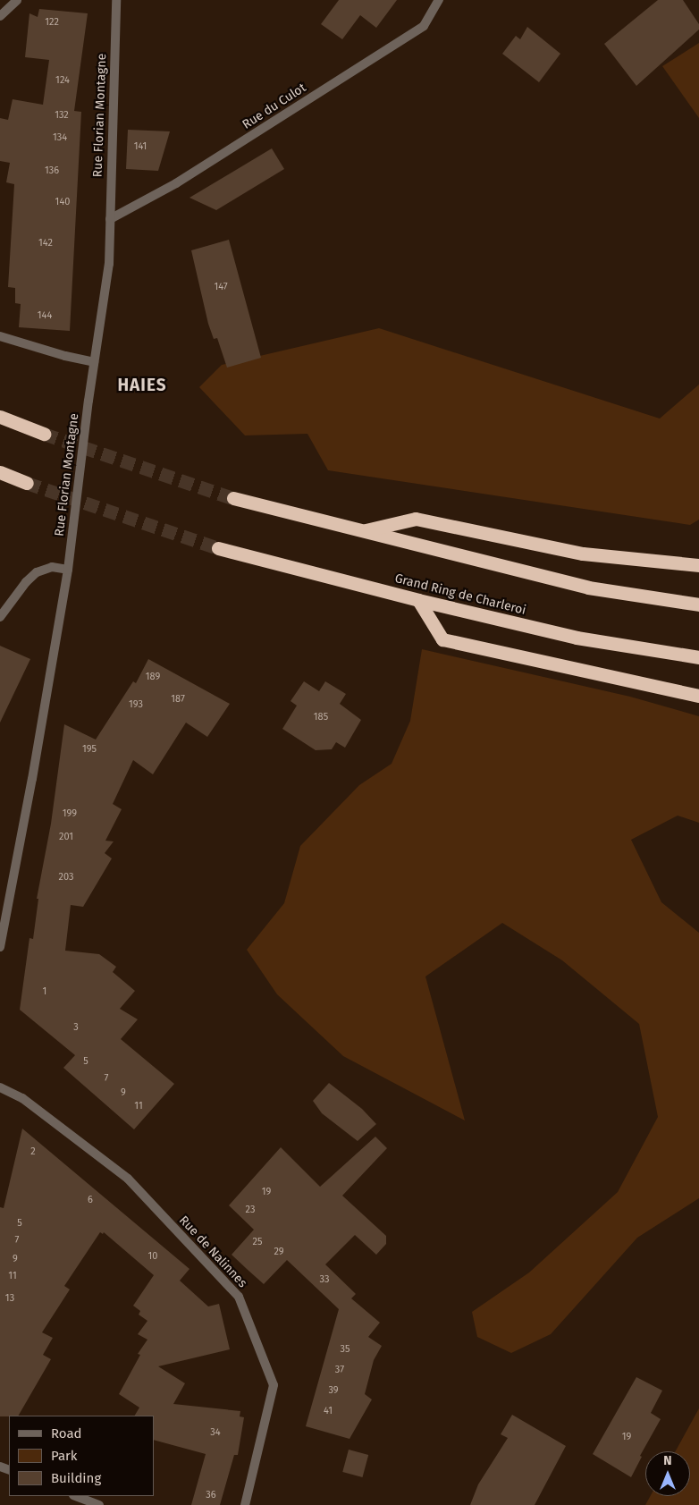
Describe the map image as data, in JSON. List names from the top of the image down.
{
  "streets": {
    "highway": ["Grand Ring de Charleroi"],
    "street": ["Rue du Culot", "Rue Florian Montagne", "Rue de Nalinnes"]
  },
  "crossings": [
    ["Rue du Culot", "Rue Florian Montagne"]
  ],
  "districts": ["HAIES"],
  "house_numbers": [
    "122",
    "124",
    "132",
    "134",
    "141",
    "136",
    "140",
    "142",
    "147",
    "144",
    "189",
    "187",
    "193",
    "185",
    "195",
    "199",
    "201",
    "203",
    "1",
    "3",
    "5",
    "7",
    "9",
    "11",
    "2",
    "19",
    "6",
    "23",
    "5",
    "7",
    "25",
    "29",
    "10",
    "9",
    "11",
    "33",
    "13",
    "35",
    "37",
    "39",
    "41",
    "34",
    "19",
    "36"
  ],
  "legend": ["Road", "Park", "Building"],
  "north": "top"
}
